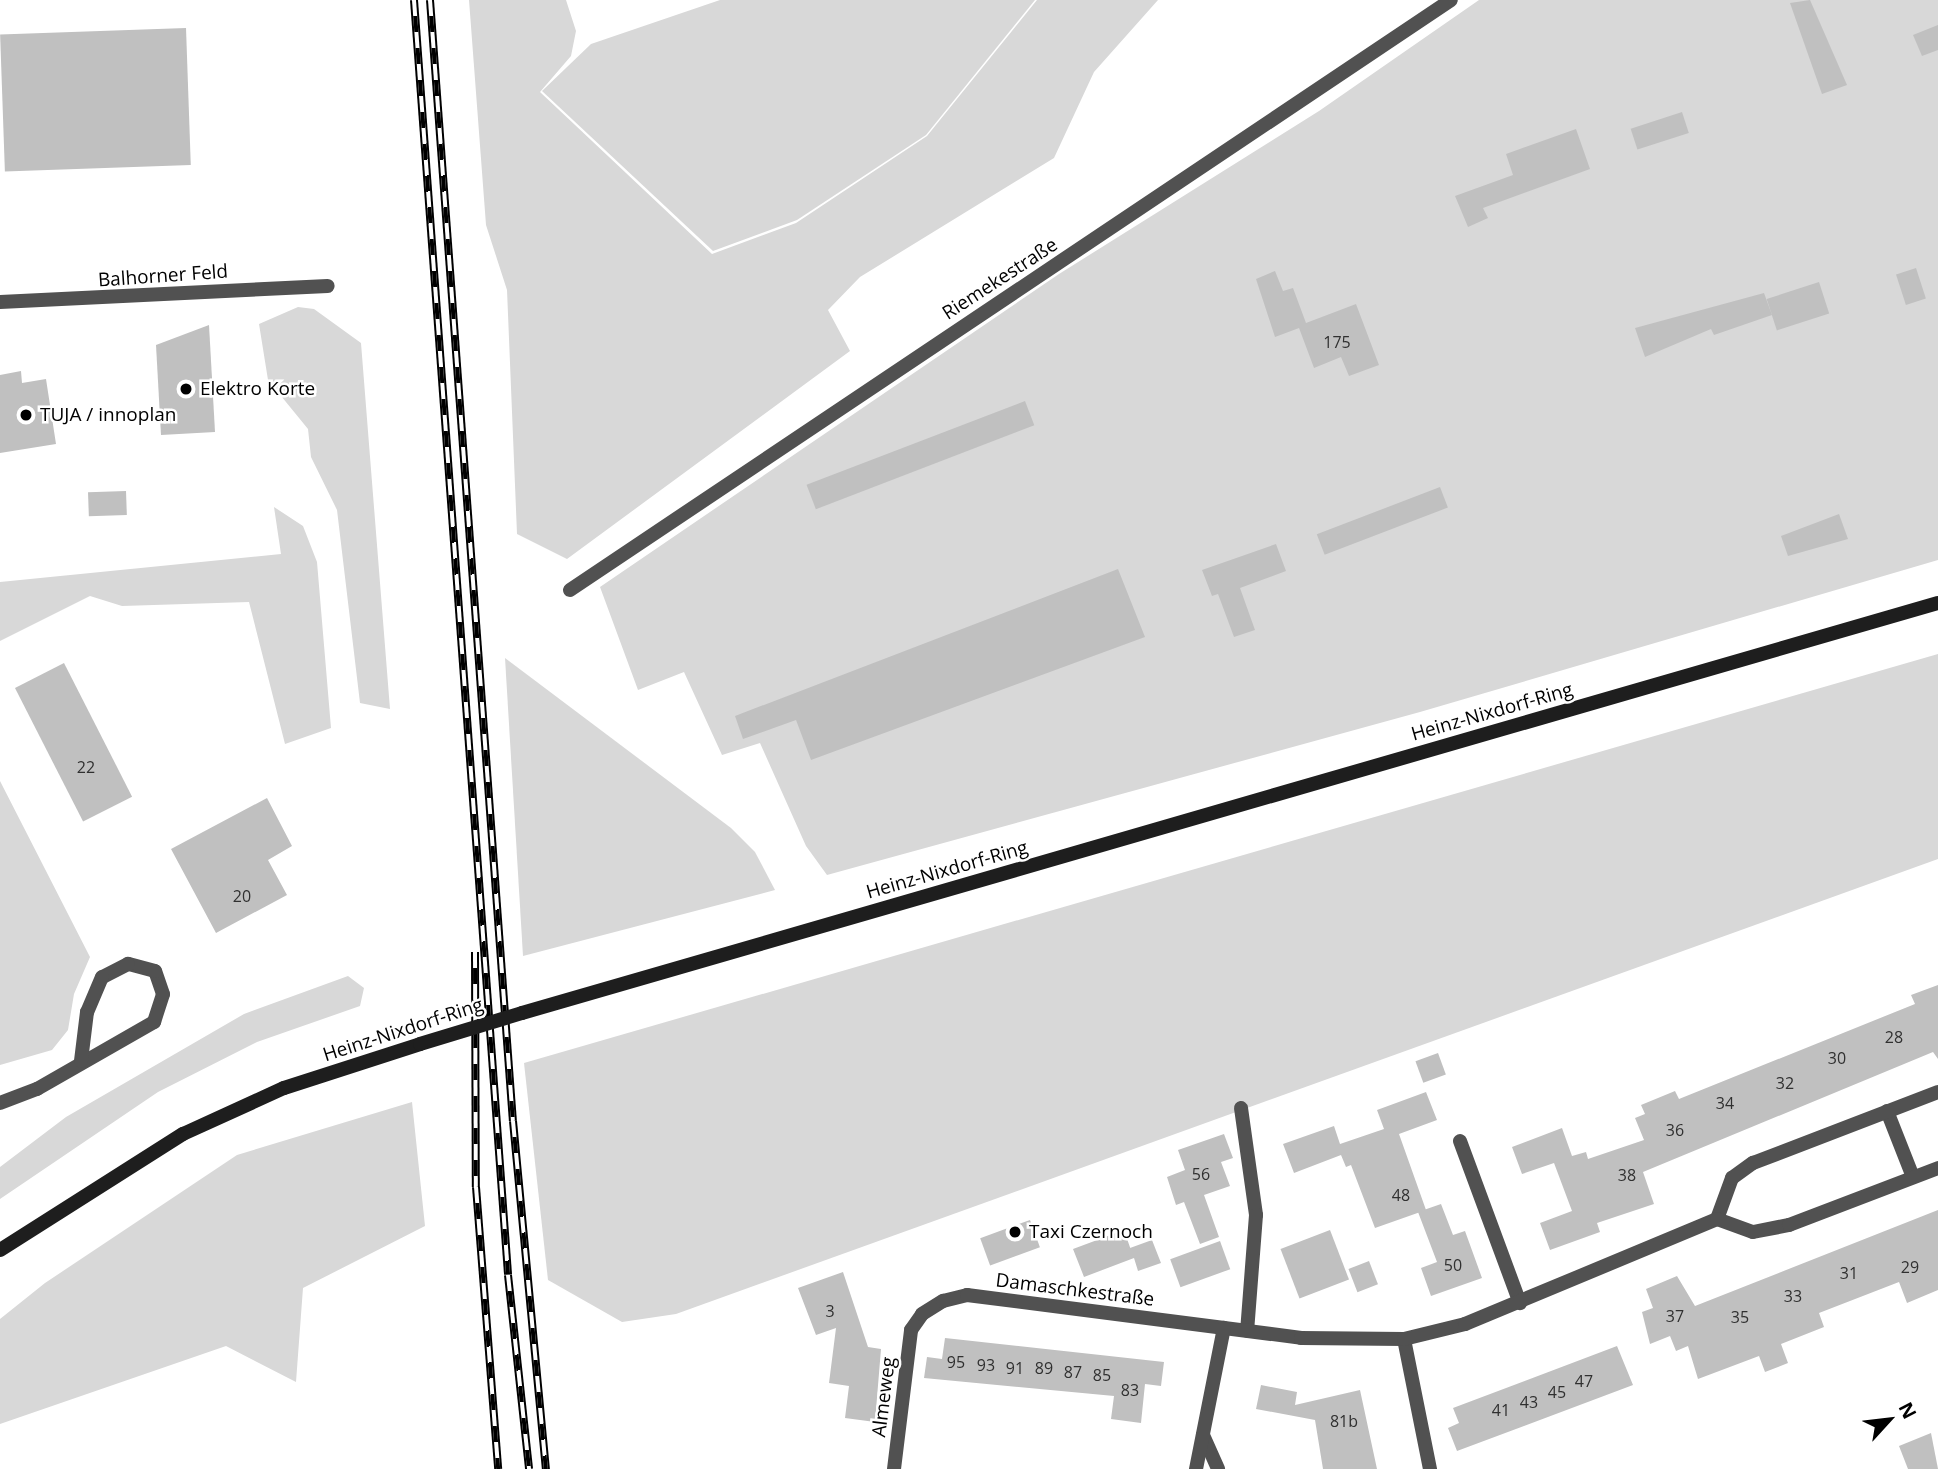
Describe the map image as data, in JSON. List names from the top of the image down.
{
  "streets": {
    "main road": ["Heinz-Nixdorf-Ring"],
    "street": [
      "Balhorner Feld",
      "Riemekestraße",
      "Damaschkestraße",
      "Almeweg"
    ]
  },
  "crossings": [
    ["Damaschkestraße", "Almeweg"]
  ],
  "places": ["Elektro Korte", "TUJA / innoplan", "Taxi Czernoch"],
  "house_numbers": [
    "175",
    "22",
    "20",
    "28",
    "30",
    "32",
    "34",
    "36",
    "56",
    "38",
    "48",
    "50",
    "29",
    "31",
    "33",
    "3",
    "37",
    "35",
    "95",
    "93",
    "91",
    "89",
    "87",
    "85",
    "47",
    "83",
    "45",
    "43",
    "41",
    "81b"
  ],
  "north": "top right"
}
